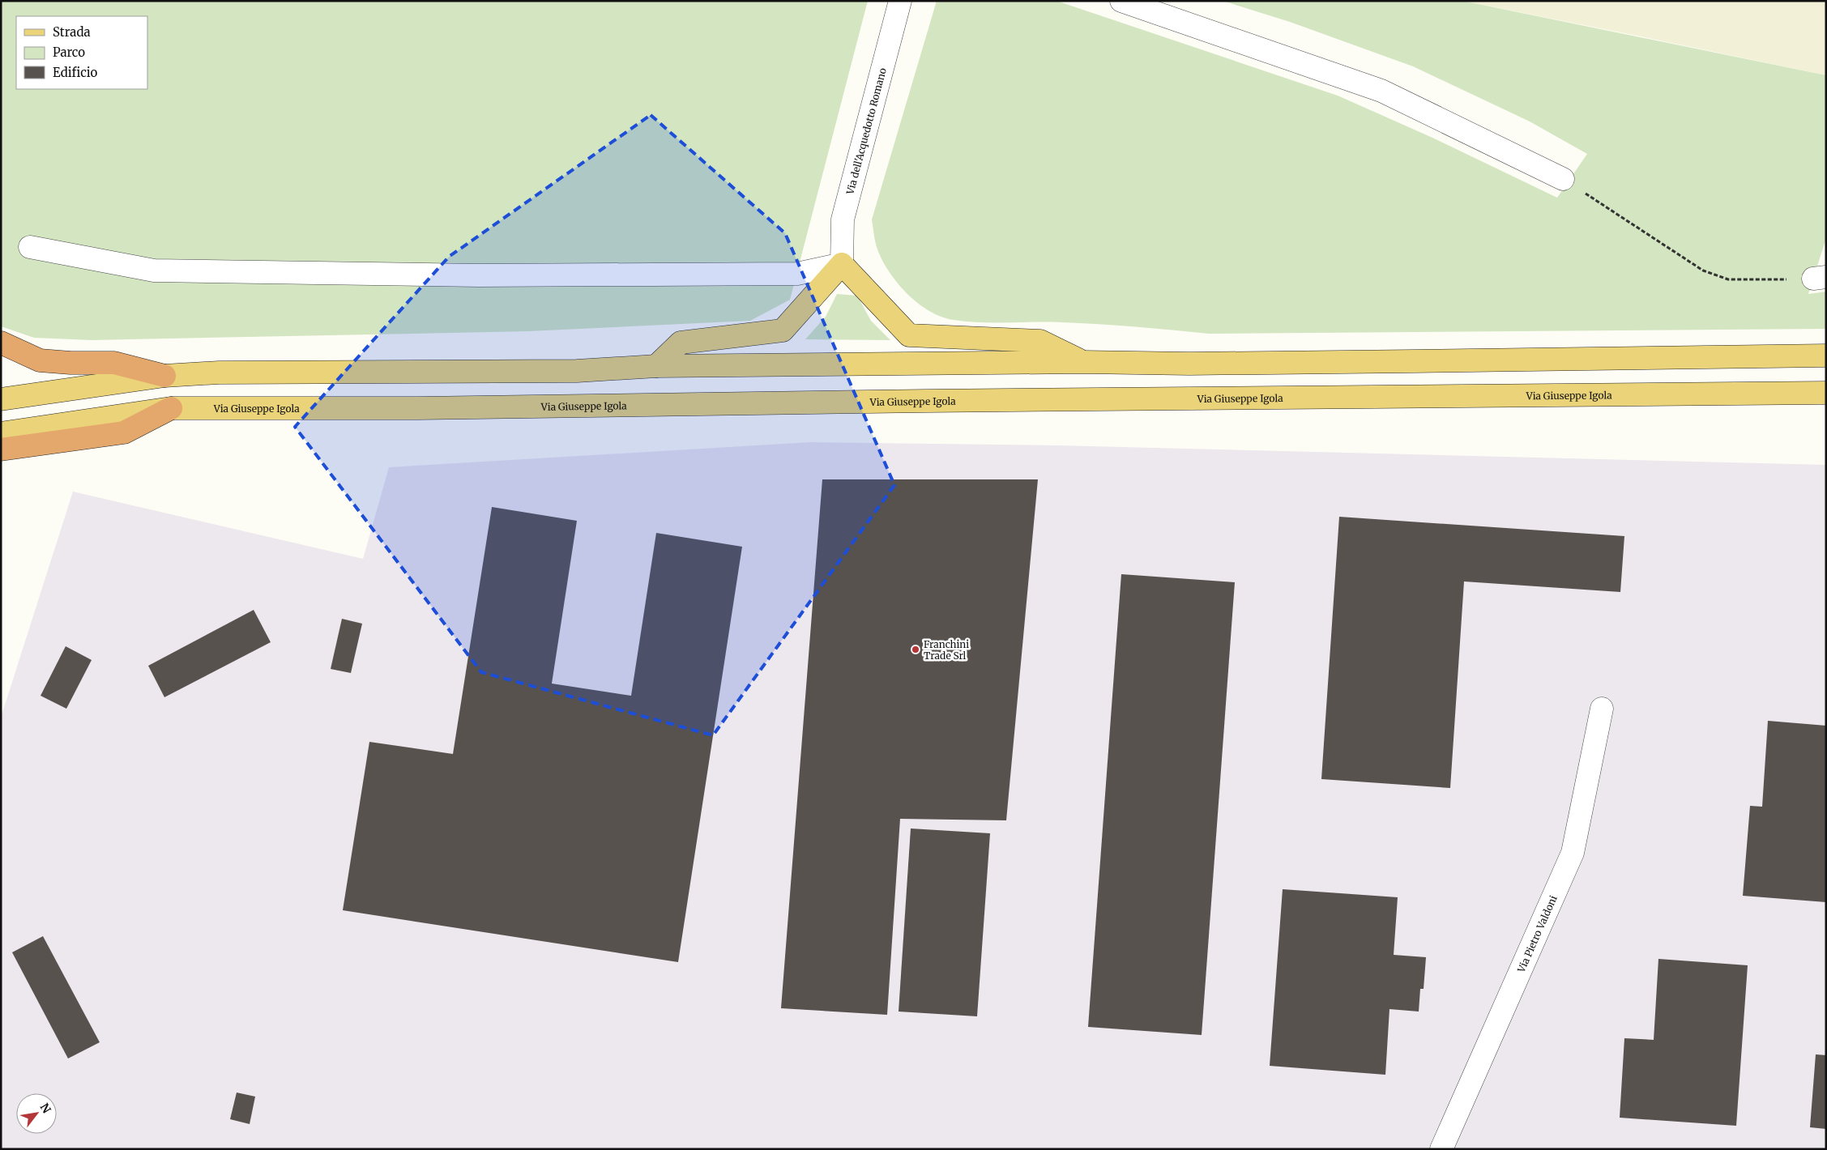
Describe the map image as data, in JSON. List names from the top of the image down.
{
  "streets": {
    "main road": ["Via Giuseppe Igola"],
    "street": ["Via dell'Acquedotto Romano", "Via Pietro Valdoni"]
  },
  "places": ["Franchini Trade Srl"],
  "legend": ["Strada", "Parco", "Edificio"],
  "north": "top right"
}
